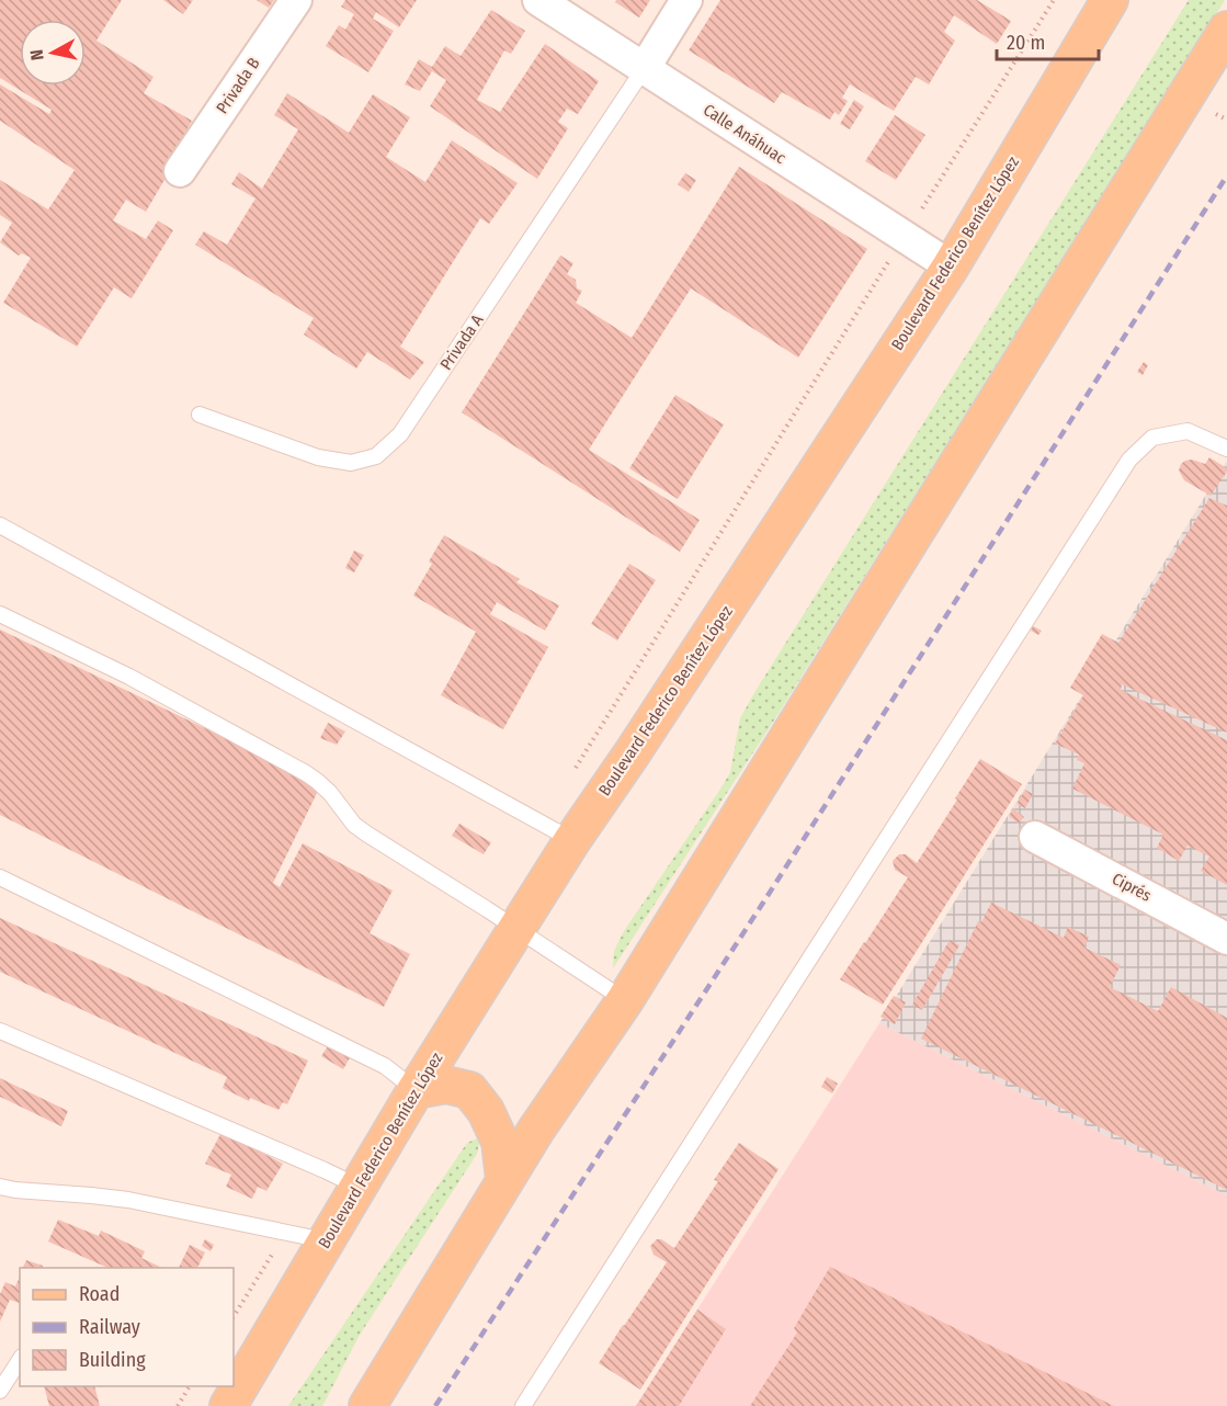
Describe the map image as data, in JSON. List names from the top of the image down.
{
  "streets": {
    "main road": ["Boulevard Federico Benítez López"],
    "street": ["Privada B", "Calle Anáhuac", "Ciprés"],
    "lane": ["Privada A"]
  },
  "crossings": [
    ["Calle Anáhuac", "Boulevard Federico Benítez López"],
    ["Calle Anáhuac", "Privada A"]
  ],
  "legend": ["Road", "Railway", "Building"],
  "scale_bar": "20 m",
  "north": "left"
}
